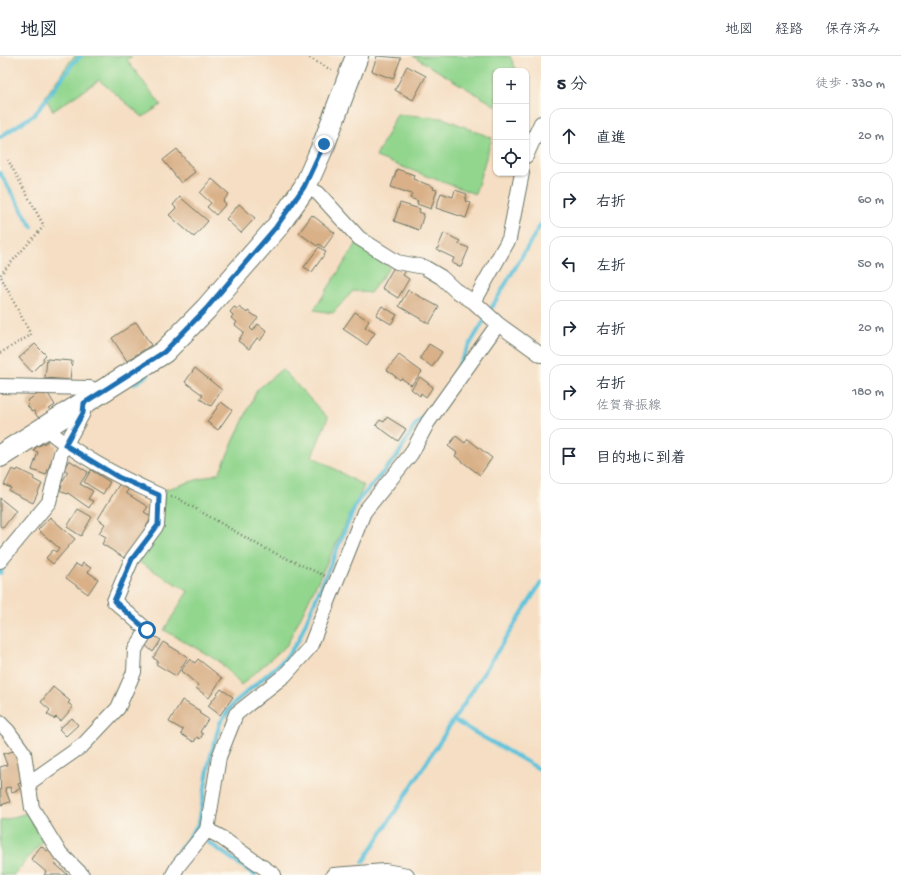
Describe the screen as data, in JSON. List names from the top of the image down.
{
  "page": {
    "header": "地図",
    "nav": ["地図", "経路", "保存済み"],
    "heading": ["5 分", "徒歩 · 330 m"],
    "map_buttons": ["+", "−"],
    "list": [
      ["直進", "20 m"],
      ["右折", "60 m"],
      ["左折", "50 m"],
      ["右折", "20 m"],
      ["右折", "佐賀脊振線", "180 m"],
      "目的地に到着"
    ]
  }
}
